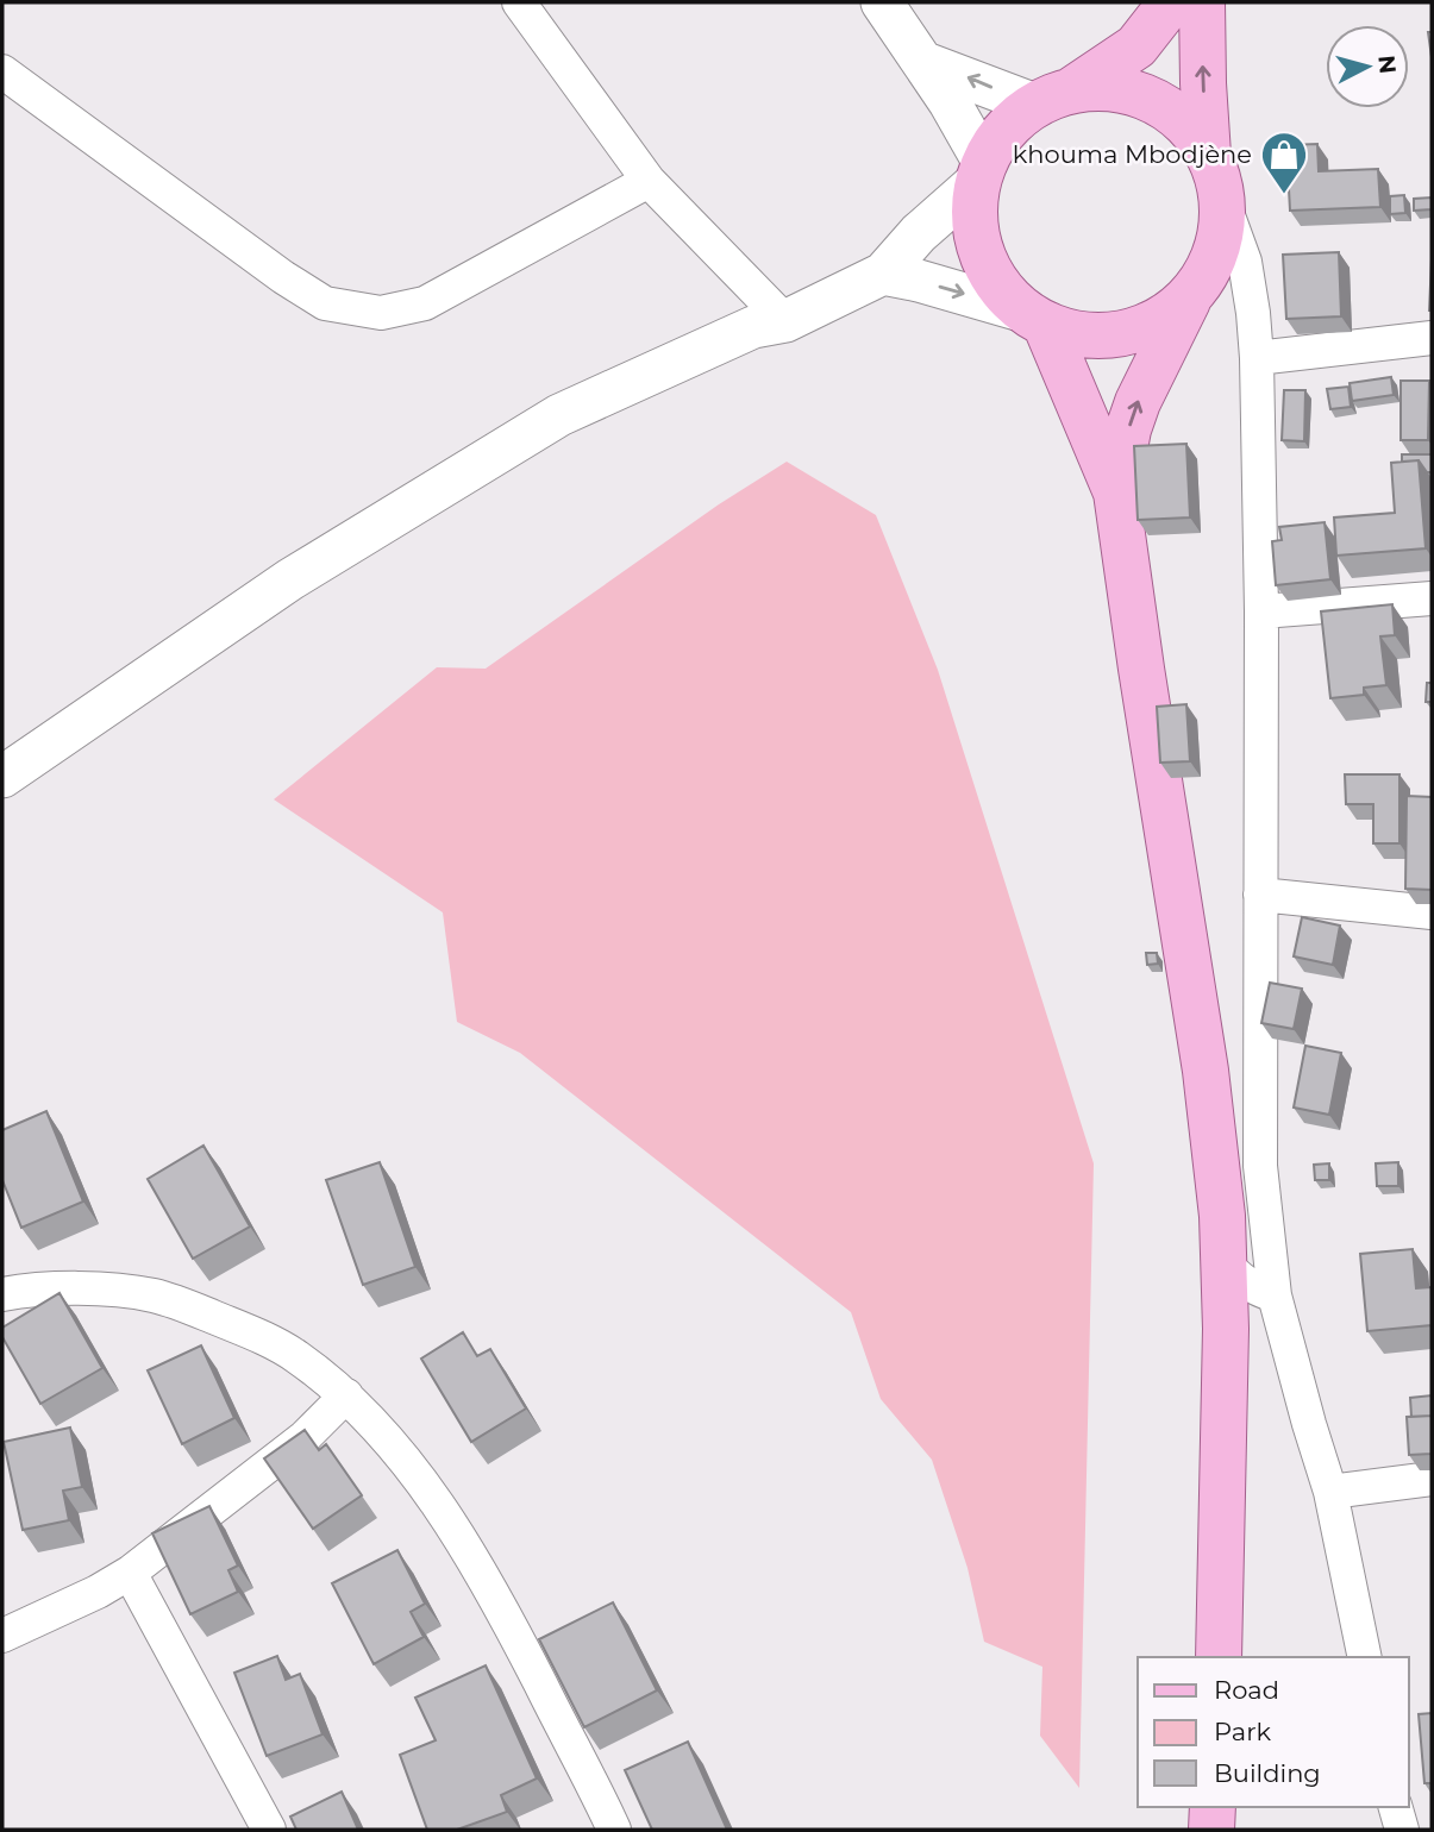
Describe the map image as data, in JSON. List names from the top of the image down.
{
  "places": {
    "shop": ["khouma Mbodjène"]
  },
  "legend": ["Road", "Park", "Building"],
  "north": "right"
}
